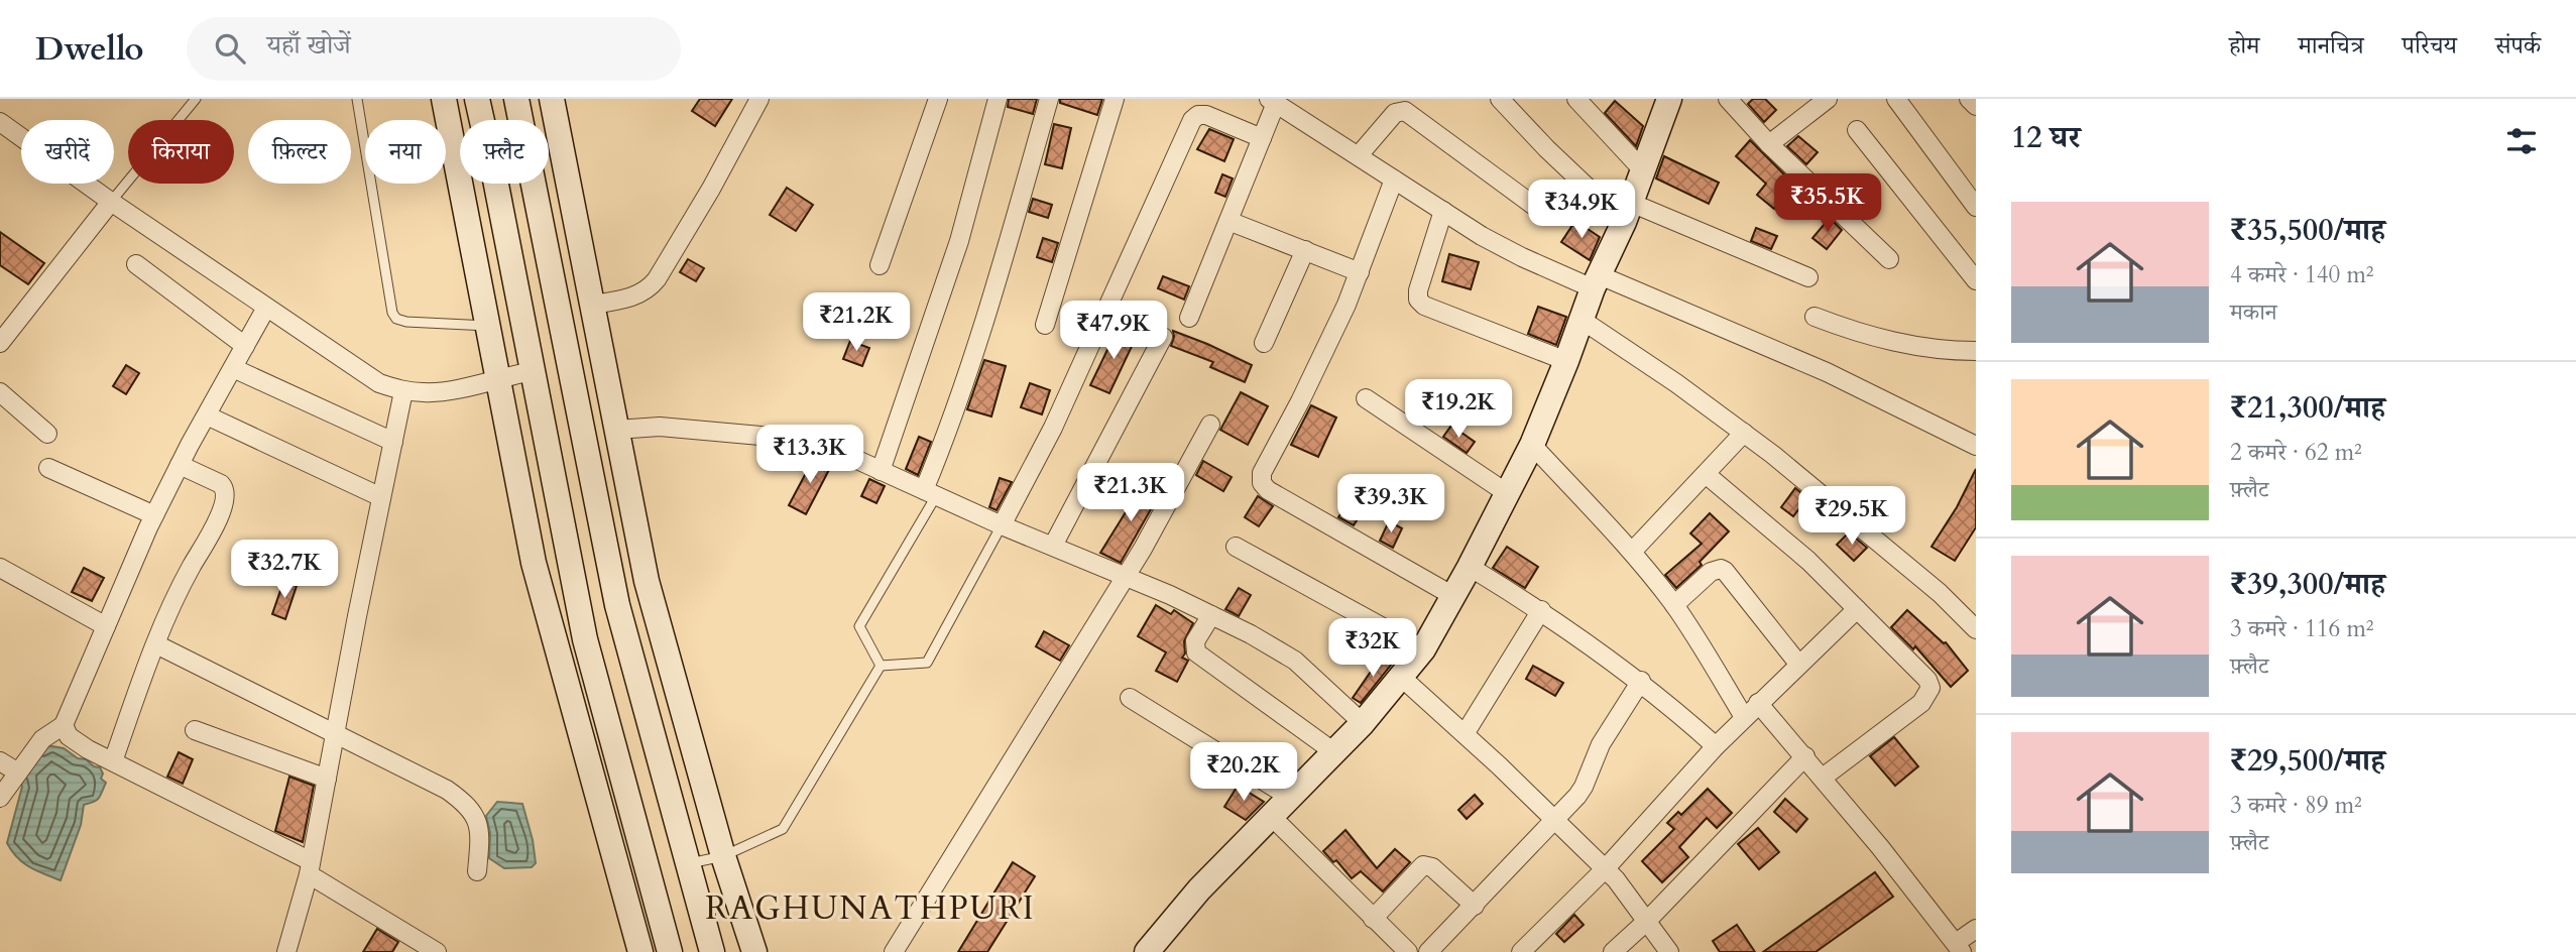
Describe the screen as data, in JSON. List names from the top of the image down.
{
  "districts": ["RAGHUNATHPURI"],
  "page": {
    "header": "Dwello",
    "search": "यहाँ खोजें",
    "nav": [
      "होम",
      "मानचित्र",
      "परिचय",
      "संपर्क"
    ],
    "heading": "12 घर",
    "chip": [
      "खरीदें",
      "किराया",
      "फ़िल्टर",
      "नया",
      "फ़्लैट"
    ],
    "price": [
      "₹35.5K",
      "₹34.9K",
      "₹21.2K",
      "₹47.9K",
      "₹19.2K",
      "₹13.3K",
      "₹21.3K",
      "₹39.3K",
      "₹29.5K",
      "₹32.7K",
      "₹32K",
      "₹20.2K"
    ],
    "list": [
      {
        "name": "₹35,500/माह",
        "note": "4 कमरे · 140 m² · मकान"
      },
      {
        "name": "₹21,300/माह",
        "note": "2 कमरे · 62 m² · फ़्लैट"
      },
      {
        "name": "₹39,300/माह",
        "note": "3 कमरे · 116 m² · फ़्लैट"
      },
      {
        "name": "₹29,500/माह",
        "note": "3 कमरे · 89 m² · फ़्लैट"
      }
    ]
  }
}
